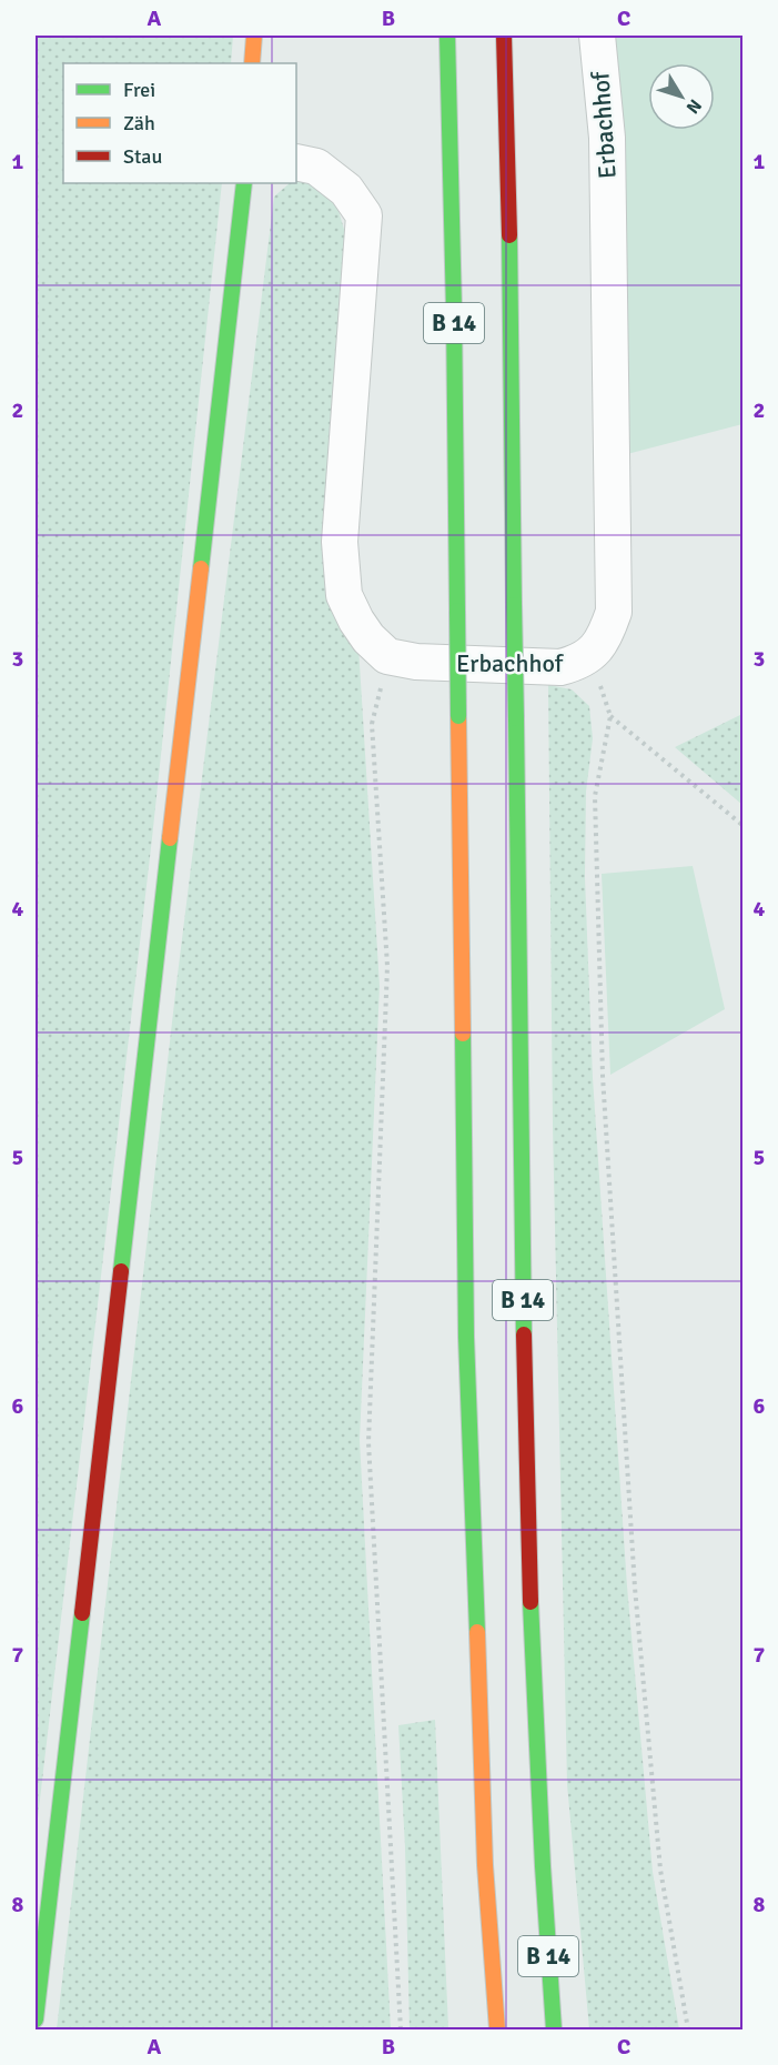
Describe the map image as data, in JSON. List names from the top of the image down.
{
  "streets": {
    "main road": ["B 14"],
    "street": ["Erbachhof"]
  },
  "legend": ["Frei", "Zäh", "Stau"],
  "north": "bottom right",
  "grid": {
    "columns": ["A", "B", "C"],
    "rows": [
      "1",
      "2",
      "3",
      "4",
      "5",
      "6",
      "7",
      "8"
    ]
  }
}
